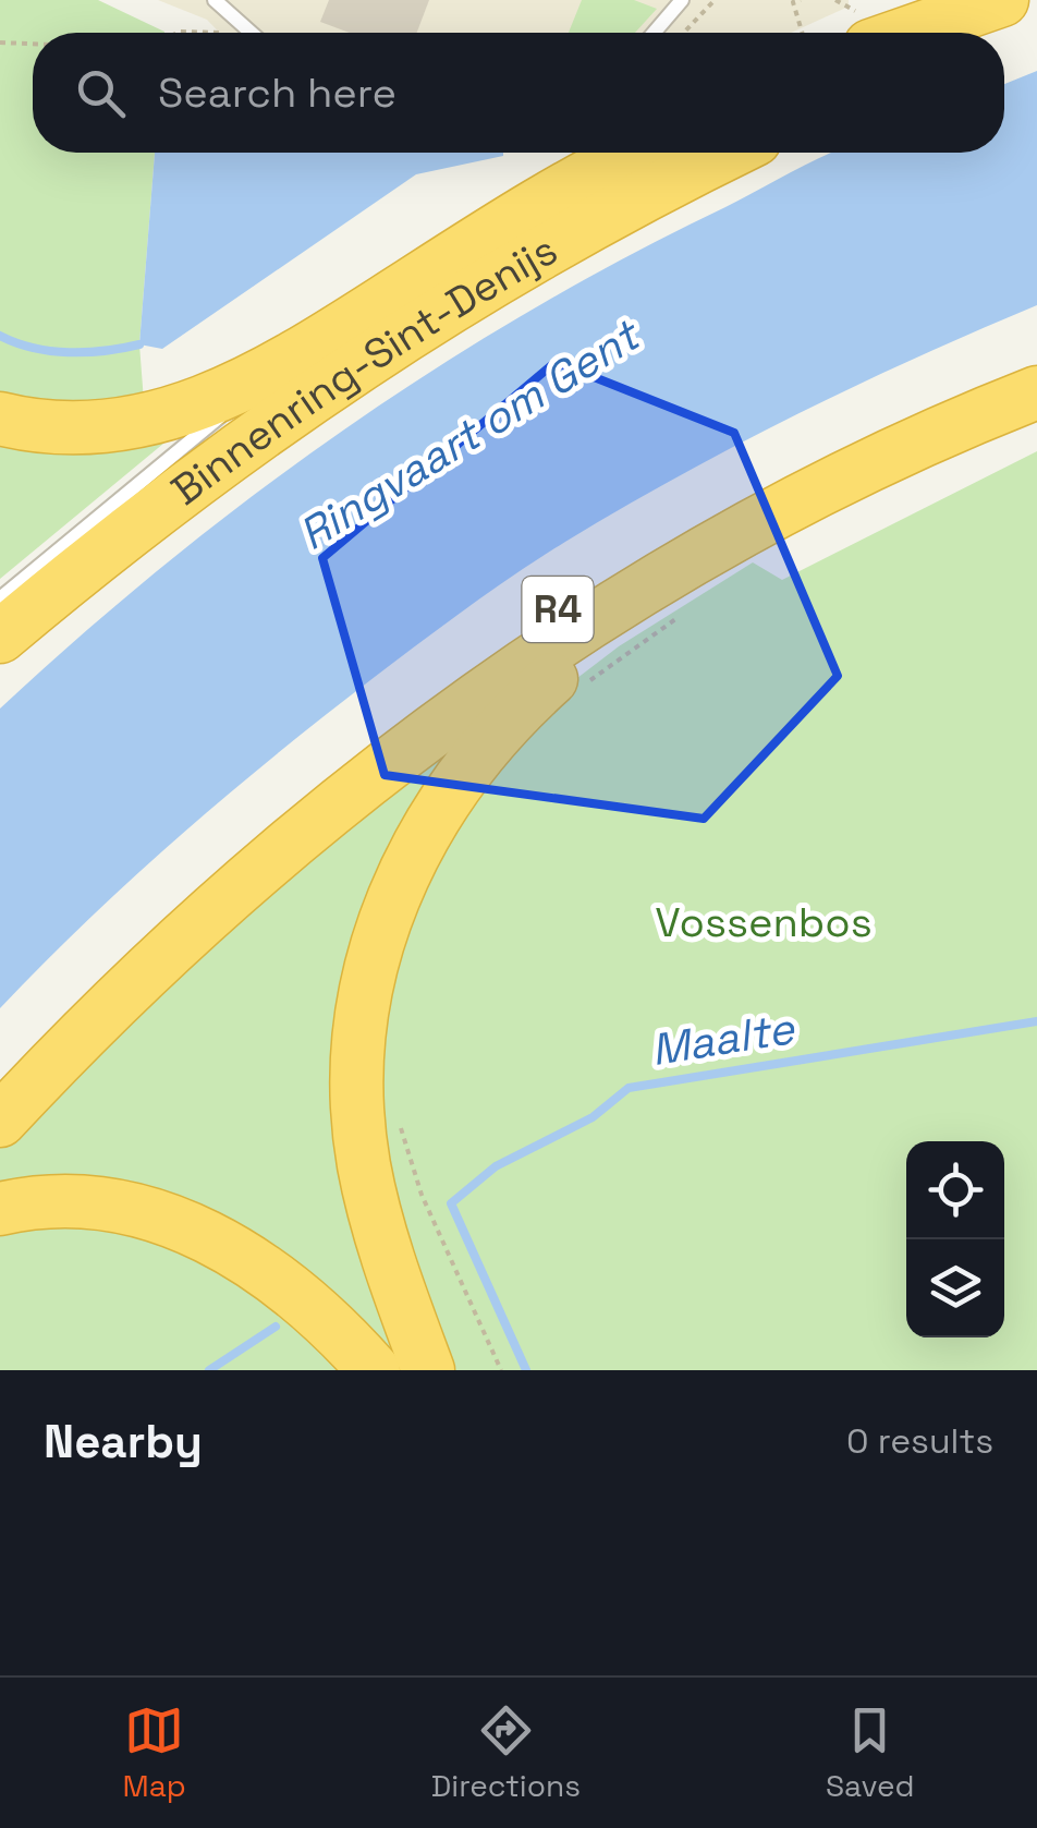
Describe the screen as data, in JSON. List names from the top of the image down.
{
  "streets": {
    "highway": ["Binnenring-Sint-Denijs", "R4"]
  },
  "water": ["Ringvaart om Gent", "Maalte"],
  "parks": ["Vossenbos"],
  "page": {
    "search": "Search here",
    "heading": ["Nearby", "0 results"],
    "nav": ["Map", "Directions", "Saved"]
  }
}
